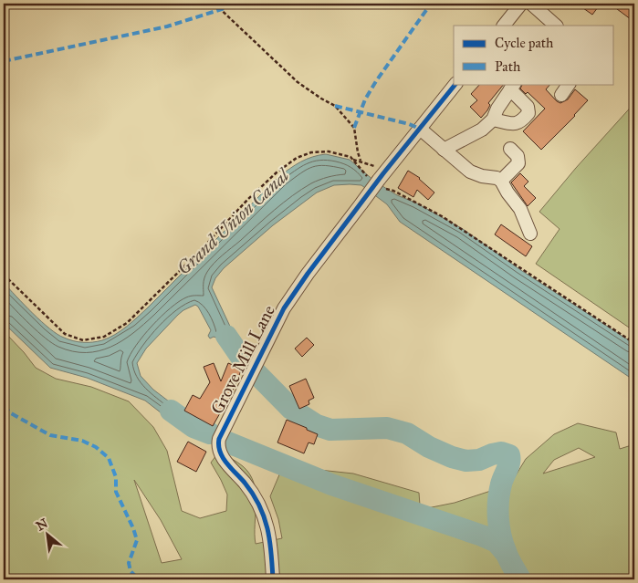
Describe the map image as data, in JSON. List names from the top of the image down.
{
  "streets": {
    "street": ["Grove Mill Lane"]
  },
  "water": ["Grand Union Canal"],
  "legend": ["Cycle path", "Path"],
  "north": "top left"
}
